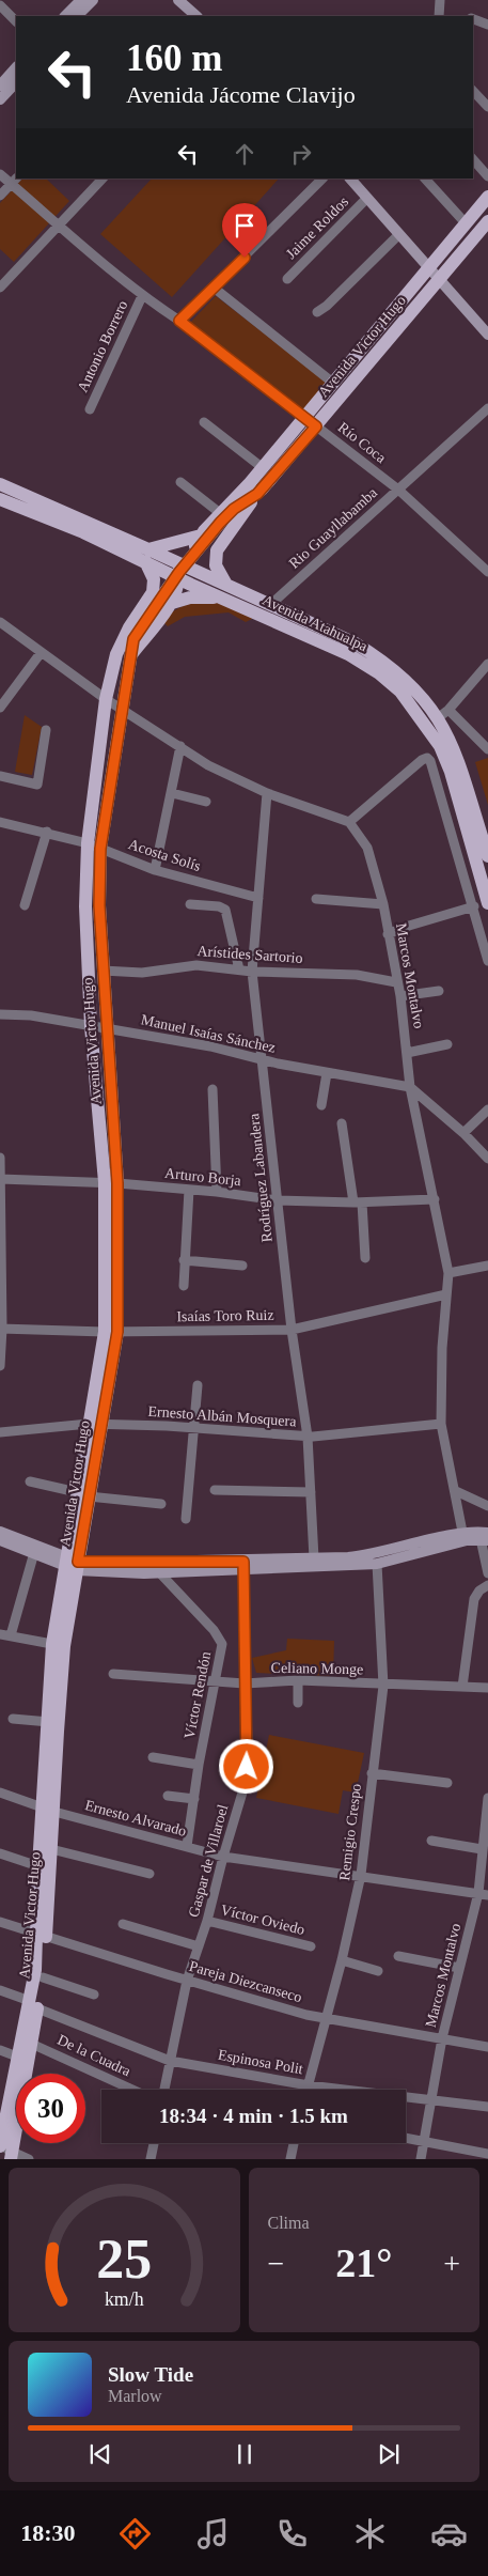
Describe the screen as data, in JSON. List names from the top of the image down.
{
  "streets": {
    "main road": ["Avenida Victor Hugo", "Avenida Atahualpa"],
    "street": [
      "Jaime Roldos",
      "Antonio Borrero",
      "Río Coca",
      "Rio Guayllabamba",
      "Acosta Solís",
      "Arístides Sartorio",
      "Marcos Montalvo",
      "Manuel Isaías Sánchez",
      "Arturo Borja",
      "Rodríguez Labandera",
      "Isaías Toro Ruiz",
      "Ernesto Albán Mosquera",
      "Celiano Monge",
      "Víctor Rendón",
      "Ernesto Alvarado",
      "Remigio Crespo",
      "Gaspar de Villaroel",
      "Víctor Oviedo",
      "Pareja Diezcanseco",
      "De la Cuadra",
      "Espinosa Polit"
    ]
  },
  "crossings": [
    ["Antonio Borrero", "Río Coca"],
    ["Avenida Victor Hugo", "Río Coca"],
    ["Avenida Victor Hugo", "Avenida Atahualpa"],
    ["Avenida Victor Hugo", "Acosta Solís"],
    ["Avenida Victor Hugo", "Arístides Sartorio"],
    ["Avenida Victor Hugo", "Manuel Isaías Sánchez"],
    ["Avenida Victor Hugo", "Arturo Borja"],
    ["Avenida Victor Hugo", "Isaías Toro Ruiz"],
    ["Avenida Victor Hugo", "Ernesto Albán Mosquera"],
    ["Avenida Victor Hugo", "Ernesto Alvarado"],
    ["Avenida Victor Hugo", "Pareja Diezcanseco"],
    ["Avenida Victor Hugo", "De la Cuadra"],
    ["Avenida Victor Hugo", "Espinosa Polit"],
    ["Río Coca", "Rio Guayllabamba"],
    ["Rio Guayllabamba", "Avenida Atahualpa"],
    ["Acosta Solís", "Rodríguez Labandera"],
    ["Arístides Sartorio", "Marcos Montalvo"],
    ["Arístides Sartorio", "Rodríguez Labandera"],
    ["Marcos Montalvo", "Manuel Isaías Sánchez"],
    ["Marcos Montalvo", "Arturo Borja"],
    ["Marcos Montalvo", "Isaías Toro Ruiz"],
    ["Marcos Montalvo", "Ernesto Albán Mosquera"],
    ["Marcos Montalvo", "Ernesto Alvarado"],
    ["Marcos Montalvo", "Pareja Diezcanseco"],
    ["Marcos Montalvo", "Espinosa Polit"],
    ["Manuel Isaías Sánchez", "Rodríguez Labandera"],
    ["Arturo Borja", "Rodríguez Labandera"],
    ["Rodríguez Labandera", "Isaías Toro Ruiz"],
    ["Rodríguez Labandera", "Ernesto Albán Mosquera"],
    ["Celiano Monge", "Víctor Rendón"],
    ["Celiano Monge", "Remigio Crespo"],
    ["Celiano Monge", "Gaspar de Villaroel"],
    ["Víctor Rendón", "Ernesto Alvarado"],
    ["Ernesto Alvarado", "Remigio Crespo"],
    ["Ernesto Alvarado", "Gaspar de Villaroel"],
    ["Remigio Crespo", "Pareja Diezcanseco"],
    ["Remigio Crespo", "Espinosa Polit"],
    ["Gaspar de Villaroel", "Víctor Oviedo"],
    ["Gaspar de Villaroel", "Pareja Diezcanseco"],
    ["Gaspar de Villaroel", "Espinosa Polit"]
  ],
  "page": {
    "turn": ["160 m", "Avenida Jácome Clavijo"],
    "limit": "30",
    "trip": "18:34 · 4 min · 1.5 km",
    "tile": "Clima",
    "heat": ["−", "21°", "+"],
    "song": ["Slow Tide", "Marlow"],
    "tabs": "18:30",
    "gauge": ["25", "km/h"]
  }
}
